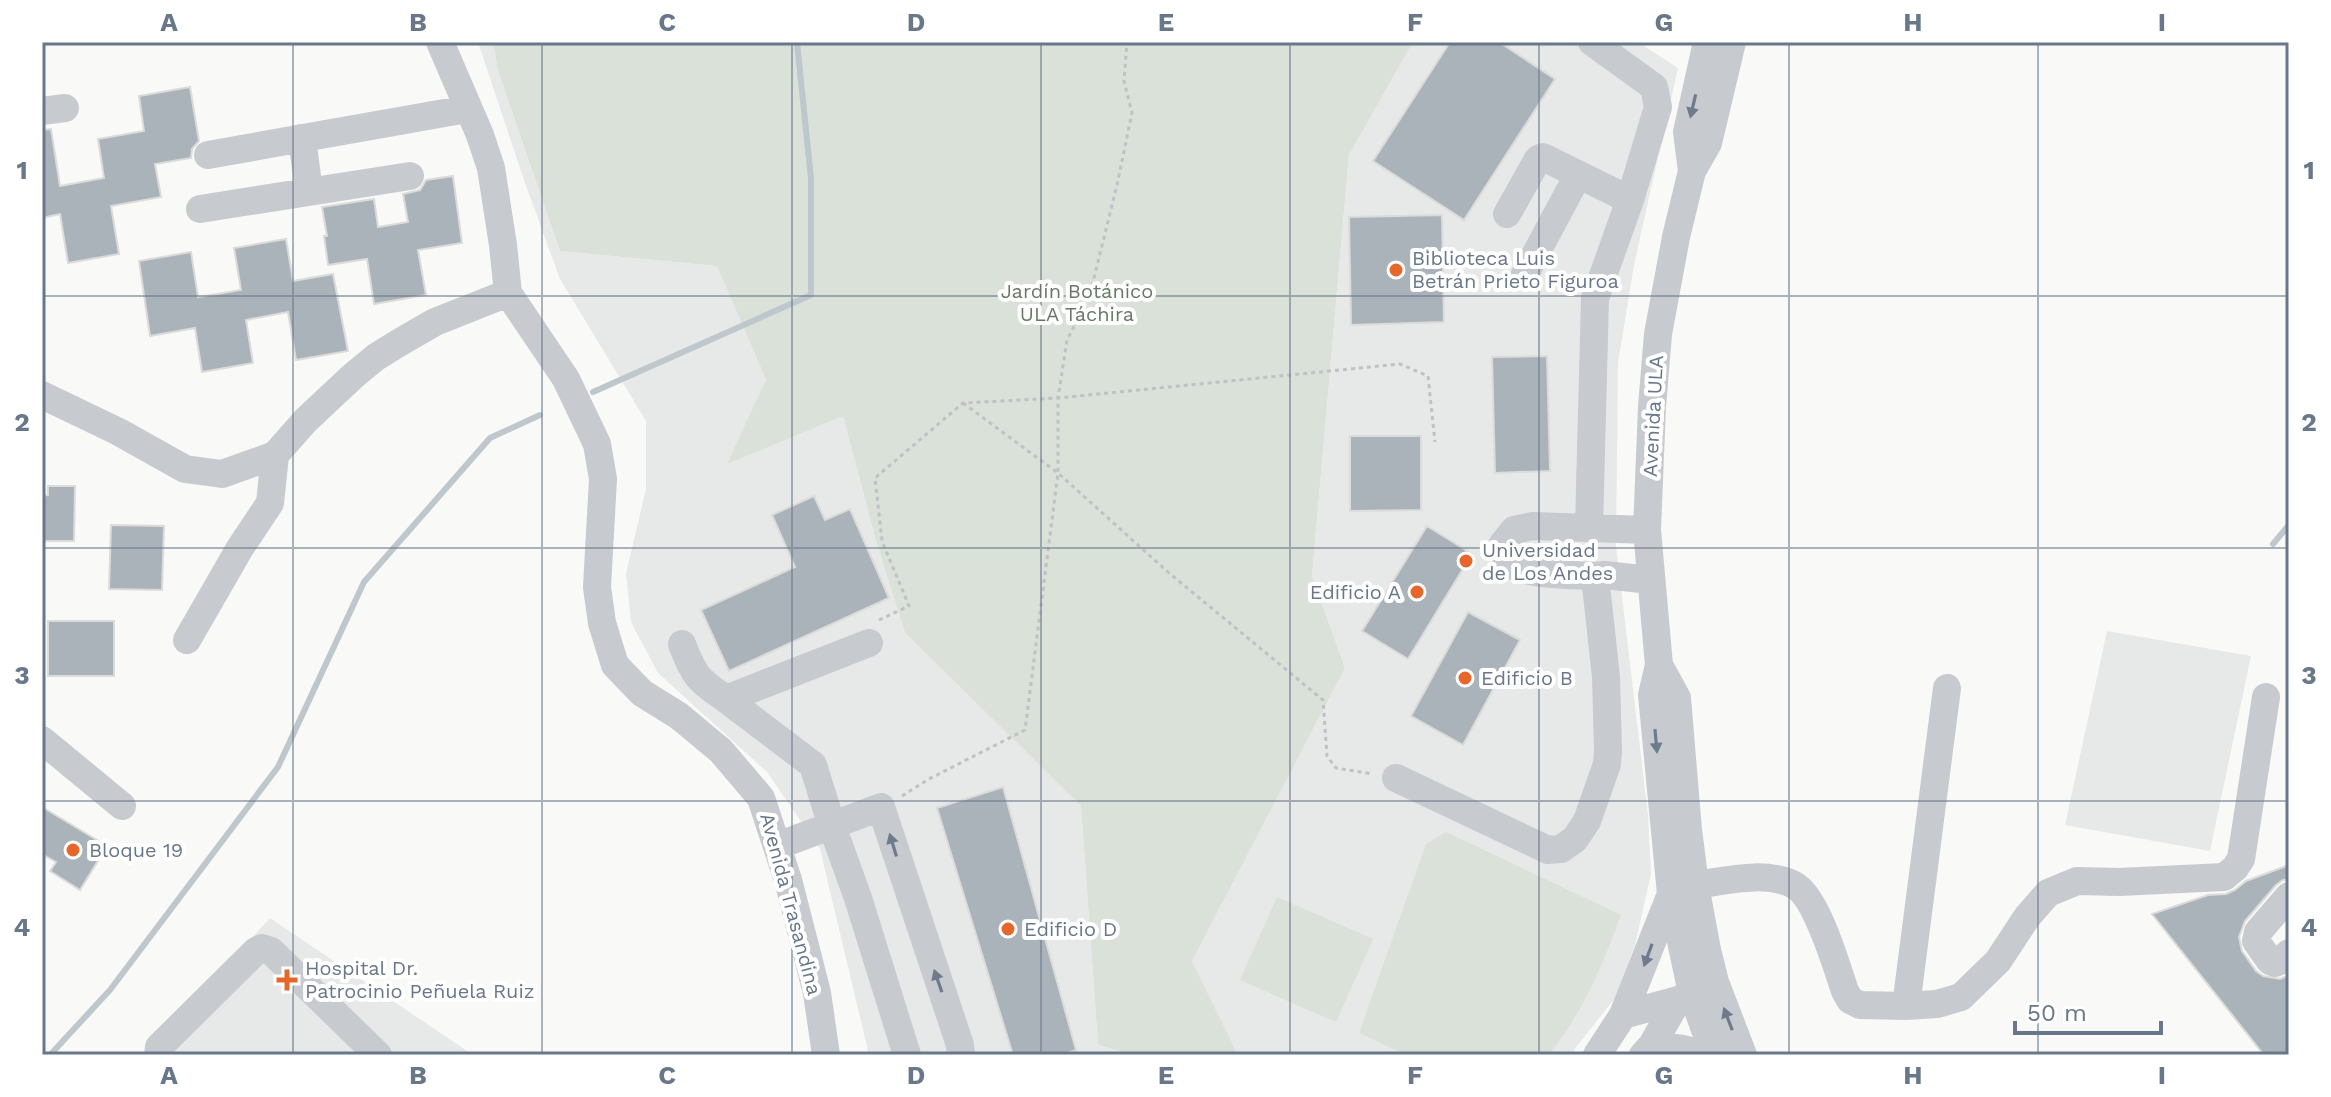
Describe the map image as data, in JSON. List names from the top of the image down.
{
  "streets": {
    "street": ["Avenida ULA", "Avenida Trasandina"]
  },
  "parks": ["Jardín Botánico ULA Táchira"],
  "places": {
    "other": [
      "Biblioteca Luis Betrán Prieto Figuroa",
      "Universidad de Los Andes",
      "Edificio A",
      "Edificio B",
      "Bloque 19",
      "Edificio D"
    ],
    "health": ["Hospital Dr. Patrocinio Peñuela Ruiz"]
  },
  "scale_bar": "50 m",
  "grid": {
    "columns": [
      "A",
      "B",
      "C",
      "D",
      "E",
      "F",
      "G",
      "H",
      "I"
    ],
    "rows": [
      "1",
      "2",
      "3",
      "4"
    ]
  }
}
